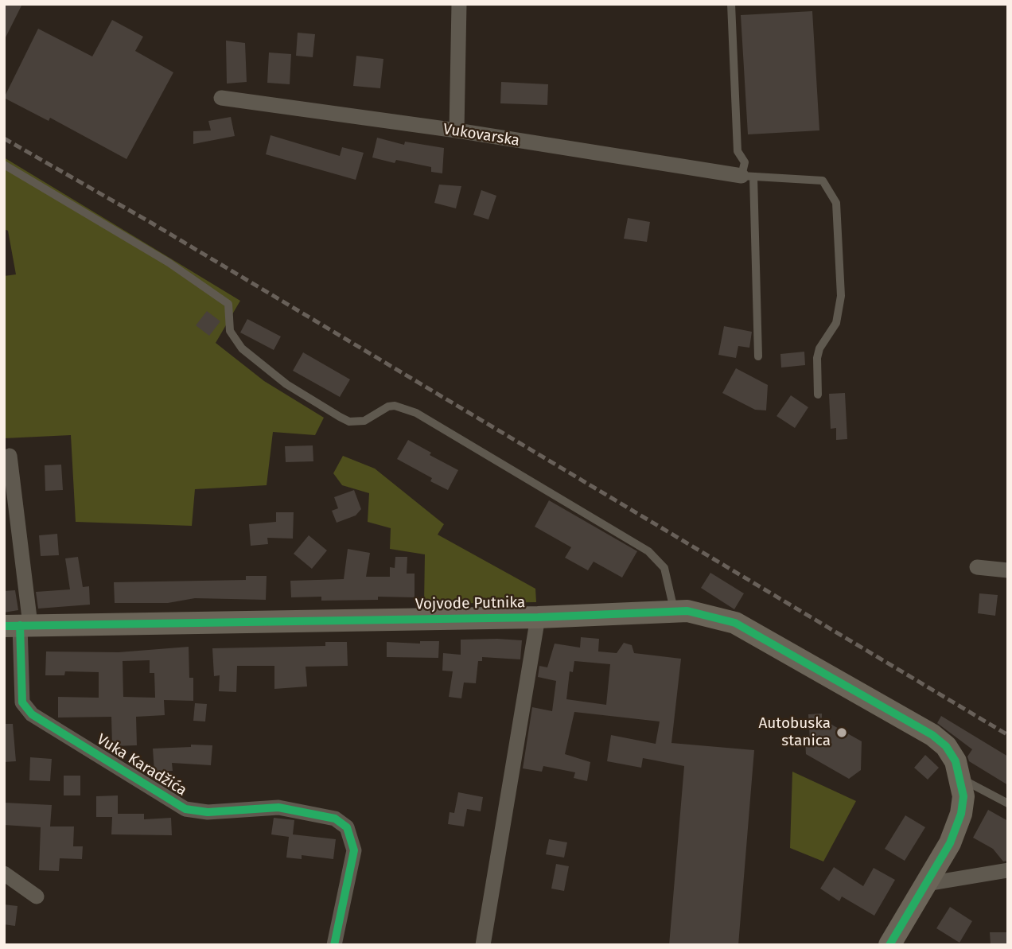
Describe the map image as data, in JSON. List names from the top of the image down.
{
  "streets": {
    "street": ["Vukovarska", "Vojvode Putnika", "Vuka Karadžića"]
  },
  "crossings": [
    ["Vojvode Putnika", "Vuka Karadžića"]
  ],
  "places": ["Autobuska stanica"]
}
